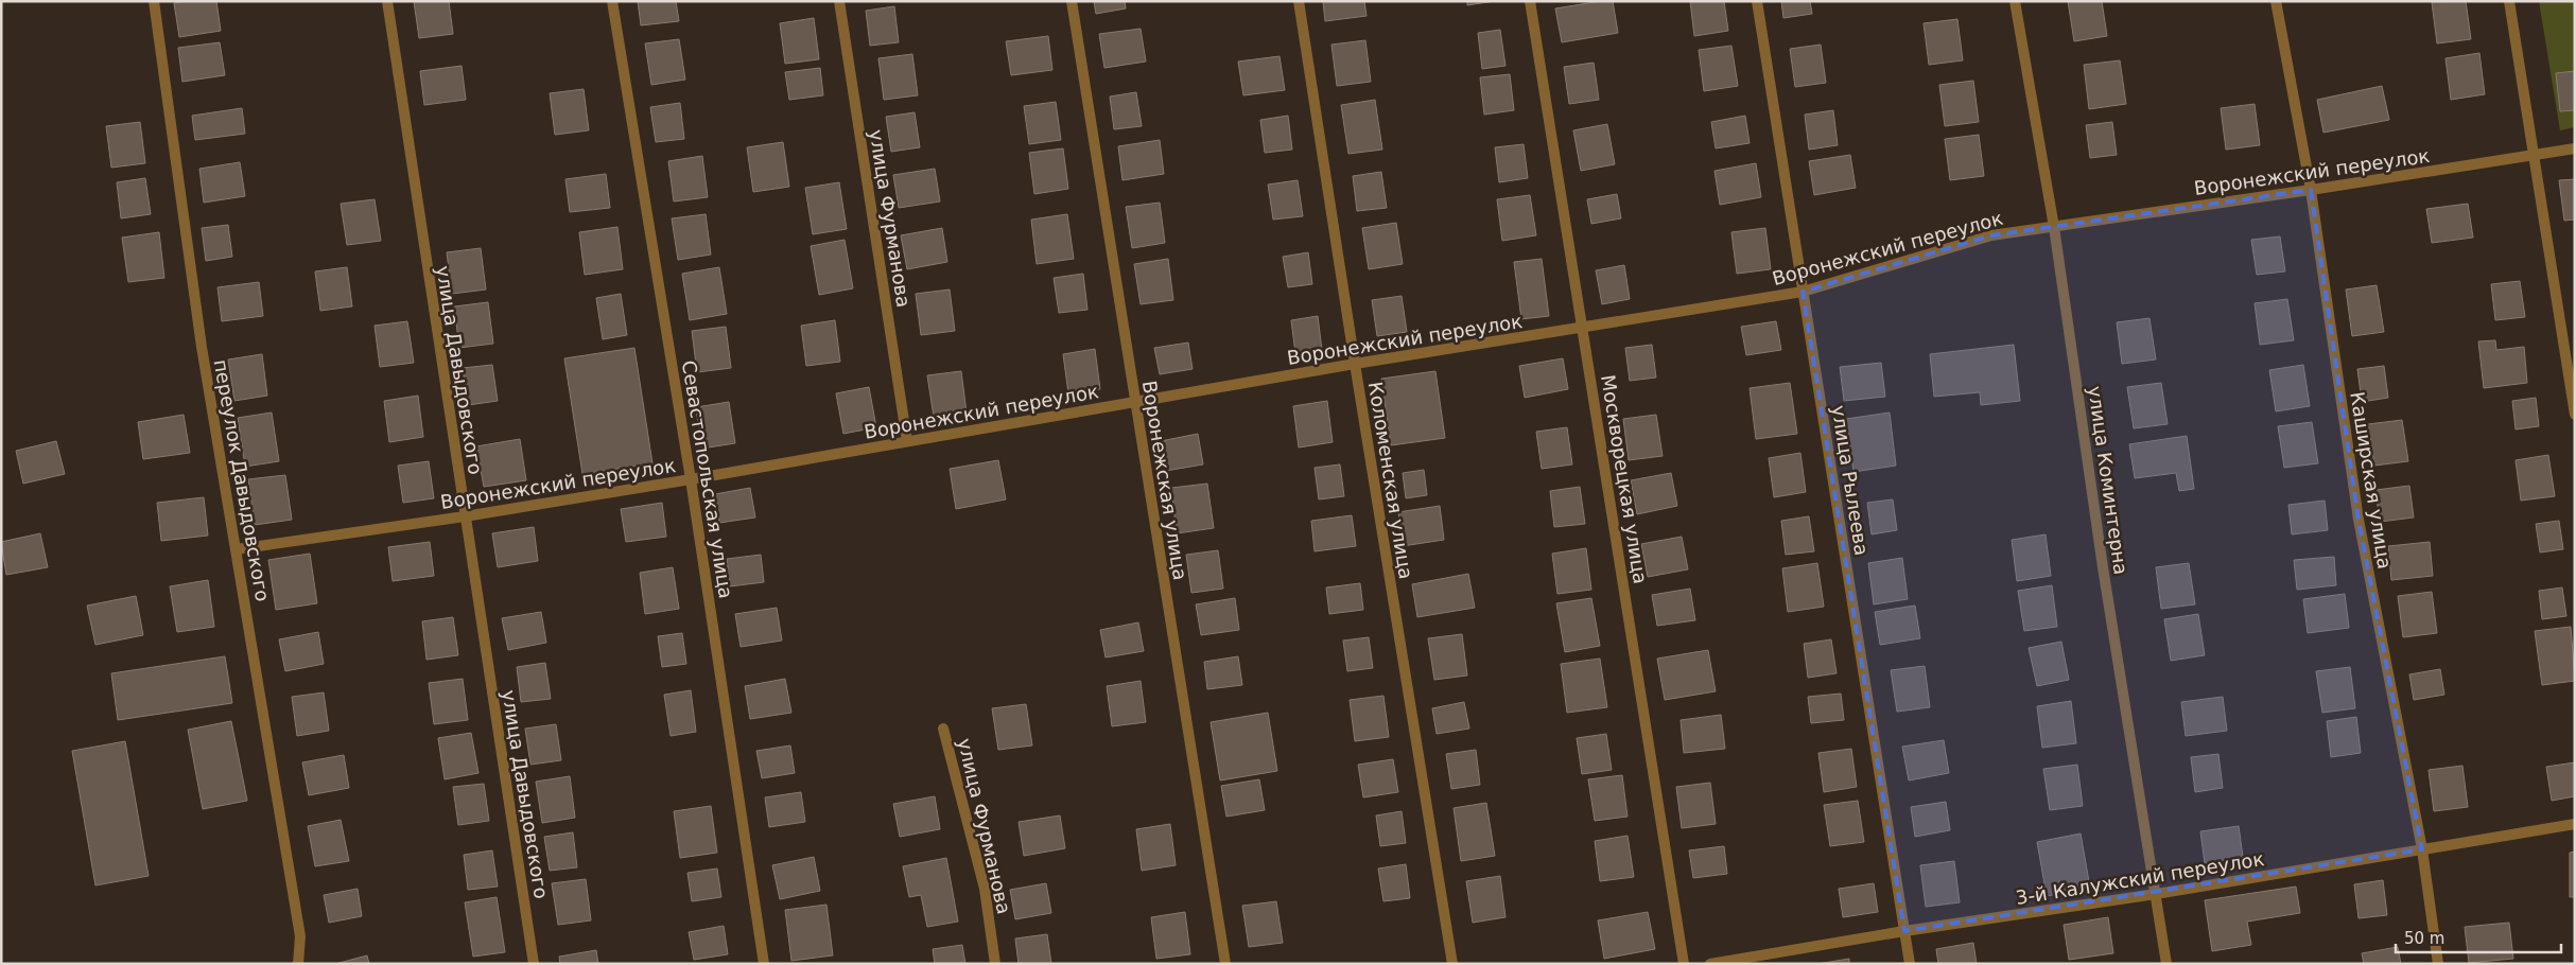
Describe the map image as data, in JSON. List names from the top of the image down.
{
  "streets": {
    "street": [
      "Воронежский переулок",
      "улица Фурманова",
      "улица Давыдовского",
      "Севастопольская улица",
      "Москворецкая улица",
      "переулок Давыдовского",
      "Воронежская улица",
      "Коломенская улица",
      "улица Рылеева",
      "улица Коминтерна",
      "Каширская улица",
      "3-й Калужский переулок"
    ]
  },
  "crossings": [
    ["Воронежский переулок", "улица Фурманова"],
    ["Воронежский переулок", "улица Давыдовского"],
    ["Воронежский переулок", "Севастопольская улица"],
    ["Воронежский переулок", "Москворецкая улица"],
    ["Воронежский переулок", "переулок Давыдовского"],
    ["Воронежский переулок", "Воронежская улица"],
    ["Воронежский переулок", "Коломенская улица"],
    ["Воронежский переулок", "улица Рылеева"],
    ["Воронежский переулок", "улица Коминтерна"],
    ["Воронежский переулок", "Каширская улица"],
    ["улица Рылеева", "3-й Калужский переулок"],
    ["улица Коминтерна", "3-й Калужский переулок"],
    ["Каширская улица", "3-й Калужский переулок"]
  ],
  "scale_bar": "50 m"
}
